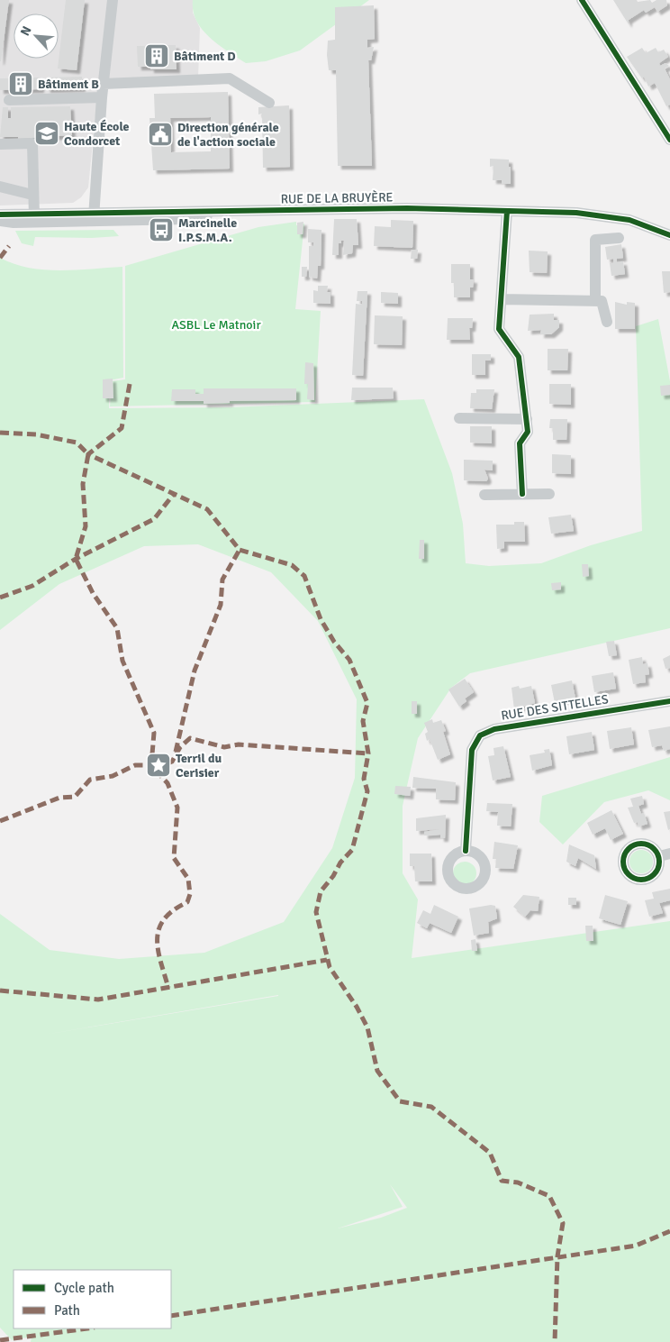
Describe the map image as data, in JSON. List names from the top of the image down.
{
  "streets": {
    "street": ["RUE DE LA BRUYÈRE", "RUE DES SITTELLES"]
  },
  "parks": ["ASBL Le Matnoir"],
  "places": {
    "building": ["Bâtiment D", "Bâtiment B"],
    "school or university": ["Haute École Condorcet"],
    "public building": ["Direction générale de l'action sociale"],
    "bus stop": ["Marcinelle I.P.S.M.A."],
    "place": ["Terril du Cerisier"]
  },
  "legend": ["Cycle path", "Path"],
  "north": "top left"
}
